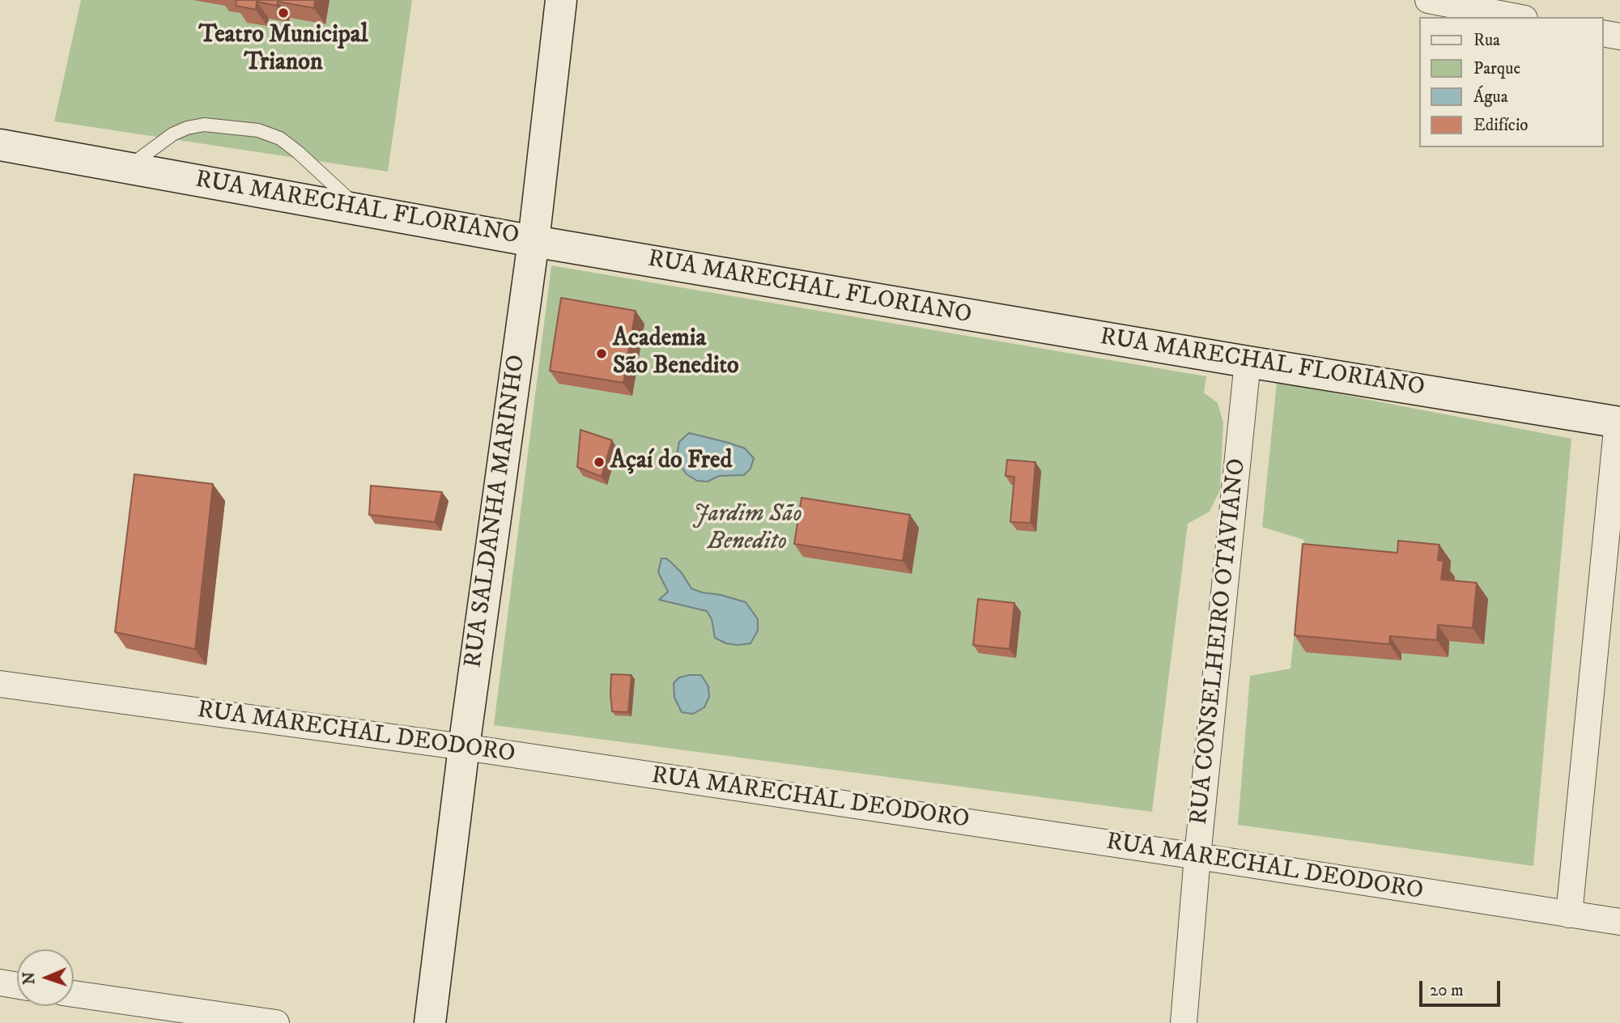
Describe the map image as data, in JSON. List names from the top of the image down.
{
  "streets": {
    "main road": ["RUA MARECHAL FLORIANO", "RUA SALDANHA MARINHO"],
    "street": ["RUA CONSELHEIRO OTAVIANO", "RUA MARECHAL DEODORO"]
  },
  "crossings": [
    ["RUA MARECHAL FLORIANO", "RUA SALDANHA MARINHO"],
    ["RUA MARECHAL FLORIANO", "RUA CONSELHEIRO OTAVIANO"],
    ["RUA SALDANHA MARINHO", "RUA MARECHAL DEODORO"],
    ["RUA CONSELHEIRO OTAVIANO", "RUA MARECHAL DEODORO"]
  ],
  "parks": ["Jardim São Benedito"],
  "places": ["Teatro Municipal Trianon", "Academia São Benedito", "Açaí do Fred"],
  "legend": [
    "Rua",
    "Parque",
    "Água",
    "Edifício"
  ],
  "scale_bar": "20 m",
  "north": "left"
}
